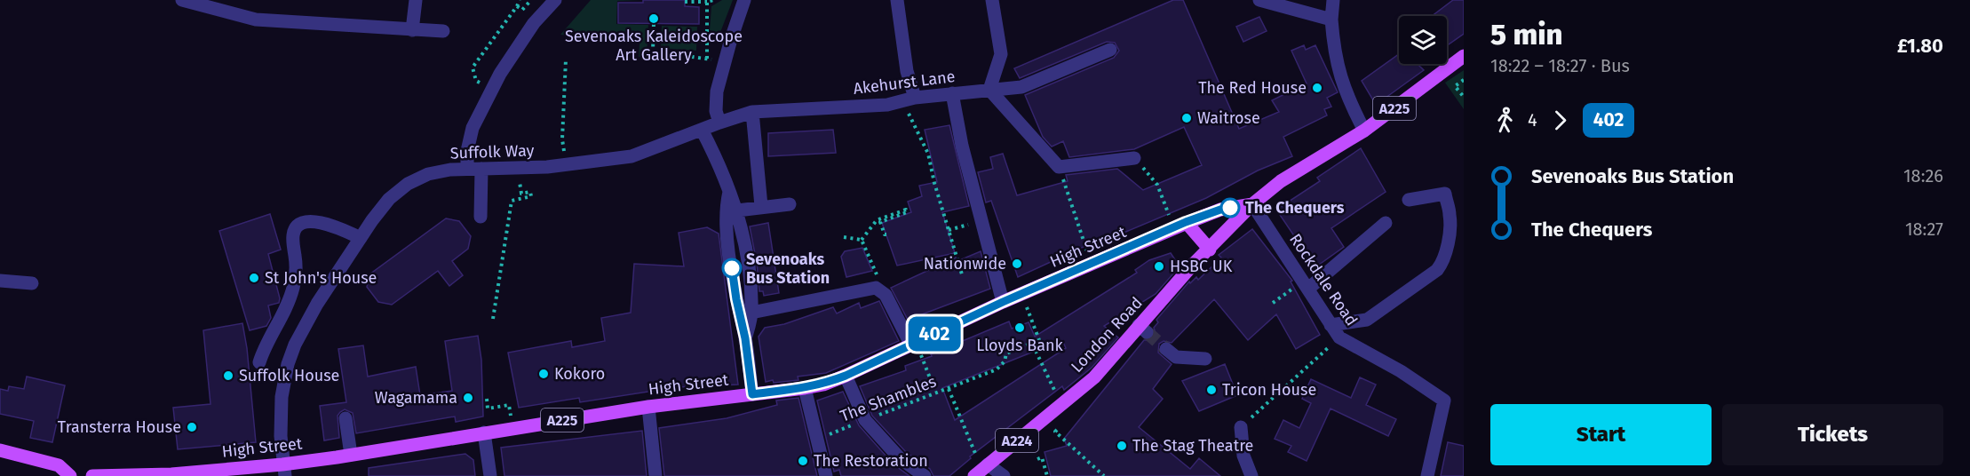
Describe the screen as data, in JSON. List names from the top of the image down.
{
  "streets": {
    "main road": [
      "A225",
      "High Street",
      "London Road",
      "A224"
    ],
    "street": ["Akehurst Lane", "Suffolk Way", "Rockdale Road"],
    "path": ["The Shambles"]
  },
  "crossings": [
    ["Akehurst Lane", "Suffolk Way"],
    ["Suffolk Way", "High Street"],
    ["High Street", "Rockdale Road"],
    ["High Street", "London Road"],
    ["Rockdale Road", "London Road"],
    ["London Road", "The Shambles"]
  ],
  "places": [
    "Sevenoaks Kaleidoscope Art Gallery",
    "The Red House",
    "Waitrose",
    "The Chequers",
    "Nationwide",
    "HSBC UK",
    "Sevenoaks Bus Station",
    "St John's House",
    "Lloyds Bank",
    "Kokoro",
    "Suffolk House",
    "Tricon House",
    "Wagamama",
    "Transterra House",
    "The Stag Theatre",
    "The Restoration"
  ],
  "lines": ["bus line 402"],
  "page": {
    "on_map": "402",
    "heading": ["5 min", "18:22 – 18:27 · Bus", "£1.80"],
    "legs": ["4", "402"],
    "list": [
      {
        "name": "Sevenoaks Bus Station",
        "value": "18:26"
      },
      {
        "name": "The Chequers",
        "value": "18:27"
      }
    ],
    "buttons": ["Start", "Tickets"]
  }
}
